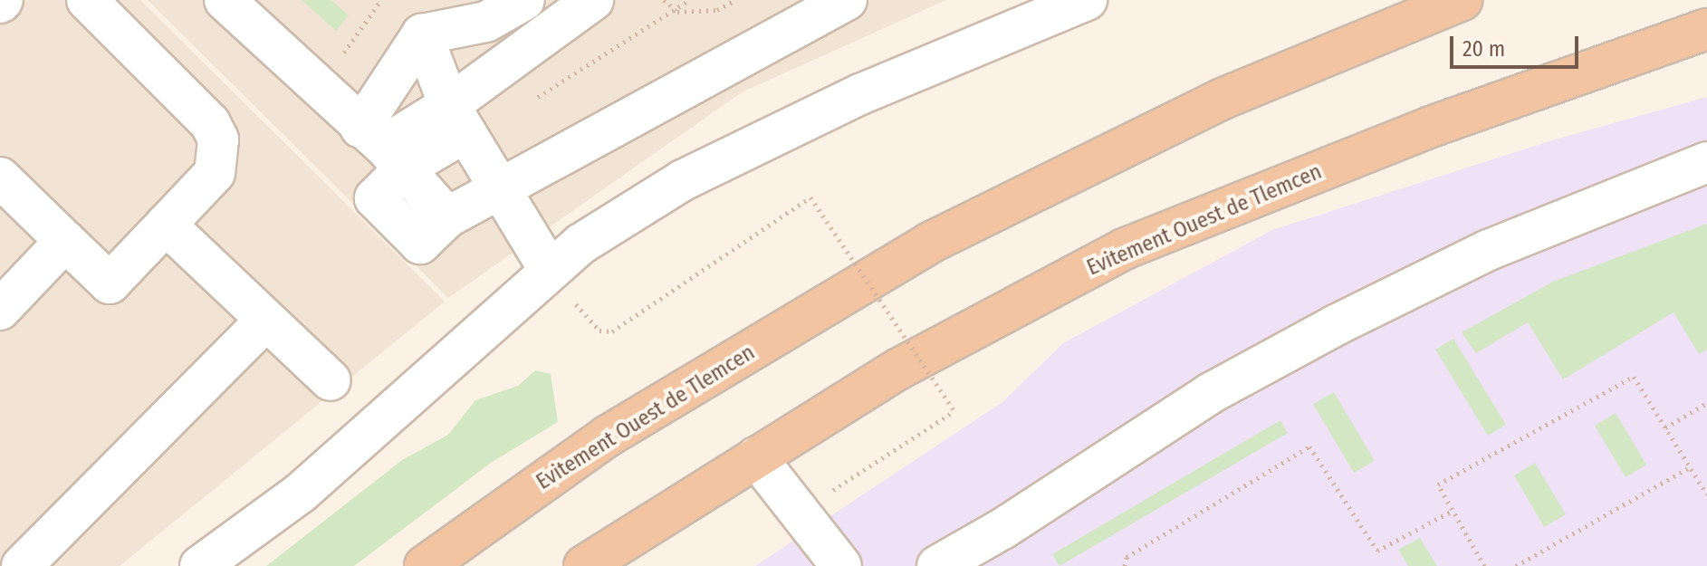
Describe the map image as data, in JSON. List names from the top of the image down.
{
  "streets": {
    "highway": ["Evitement Ouest de Tlemcen"]
  },
  "scale_bar": "20 m"
}
